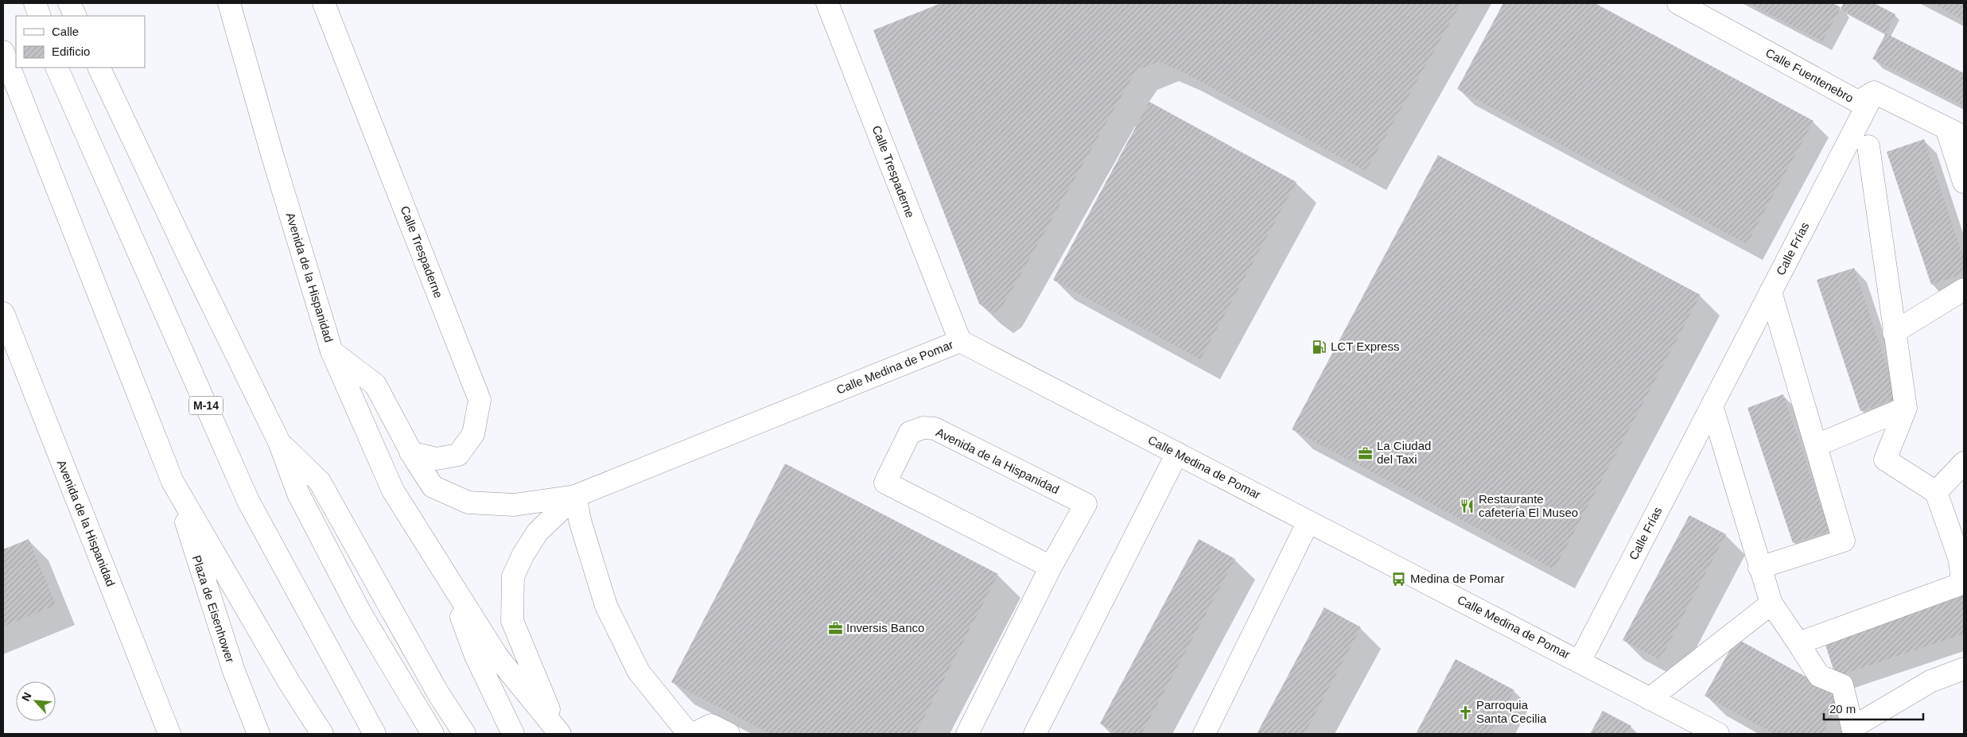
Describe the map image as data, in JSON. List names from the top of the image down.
{
  "streets": {
    "main road": [
      "Calle Fuentenebro",
      "Calle Trespaderne",
      "Calle Frías",
      "Avenida de la Hispanidad",
      "Calle Medina de Pomar",
      "M-14",
      "Plaza de Eisenhower"
    ]
  },
  "crossings": [
    ["Calle Fuentenebro", "Calle Frías"],
    ["Calle Trespaderne", "Avenida de la Hispanidad"],
    ["Calle Trespaderne", "Calle Medina de Pomar"],
    ["Calle Frías", "Calle Medina de Pomar"],
    ["Avenida de la Hispanidad", "Calle Medina de Pomar"]
  ],
  "places": {
    "fuel station": ["LCT Express"],
    "office": ["La Ciudad del Taxi", "Inversis Banco"],
    "restaurant": ["Restaurante cafetería El Museo"],
    "bus stop": ["Medina de Pomar"],
    "church": ["Parroquia Santa Cecilia"]
  },
  "legend": ["Calle", "Edificio"],
  "scale_bar": "20 m",
  "north": "top left"
}
